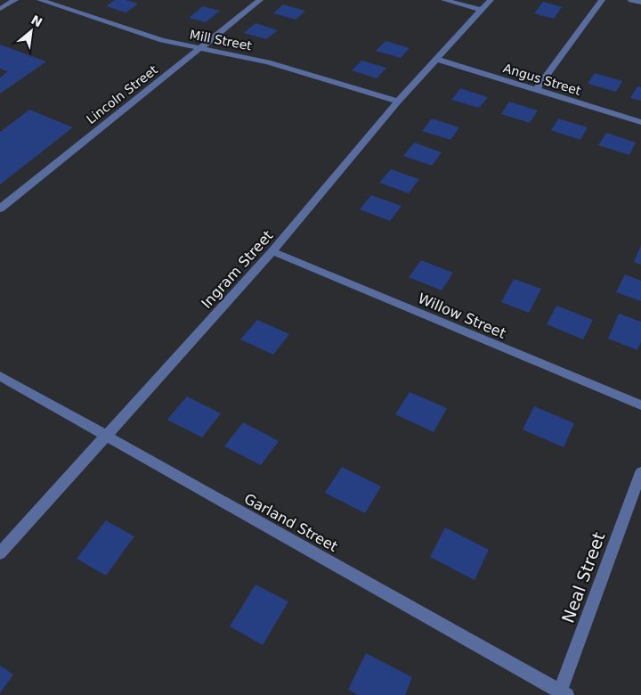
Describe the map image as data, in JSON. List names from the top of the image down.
{
  "streets": {
    "street": [
      "Mill Street",
      "Angus Street",
      "Lincoln Street",
      "Ingram Street",
      "Willow Street",
      "Garland Street",
      "Neal Street"
    ]
  },
  "crossings": [
    ["Mill Street", "Lincoln Street"],
    ["Mill Street", "Ingram Street"],
    ["Angus Street", "Ingram Street"],
    ["Ingram Street", "Willow Street"],
    ["Ingram Street", "Garland Street"],
    ["Garland Street", "Neal Street"]
  ],
  "north": "top right"
}
